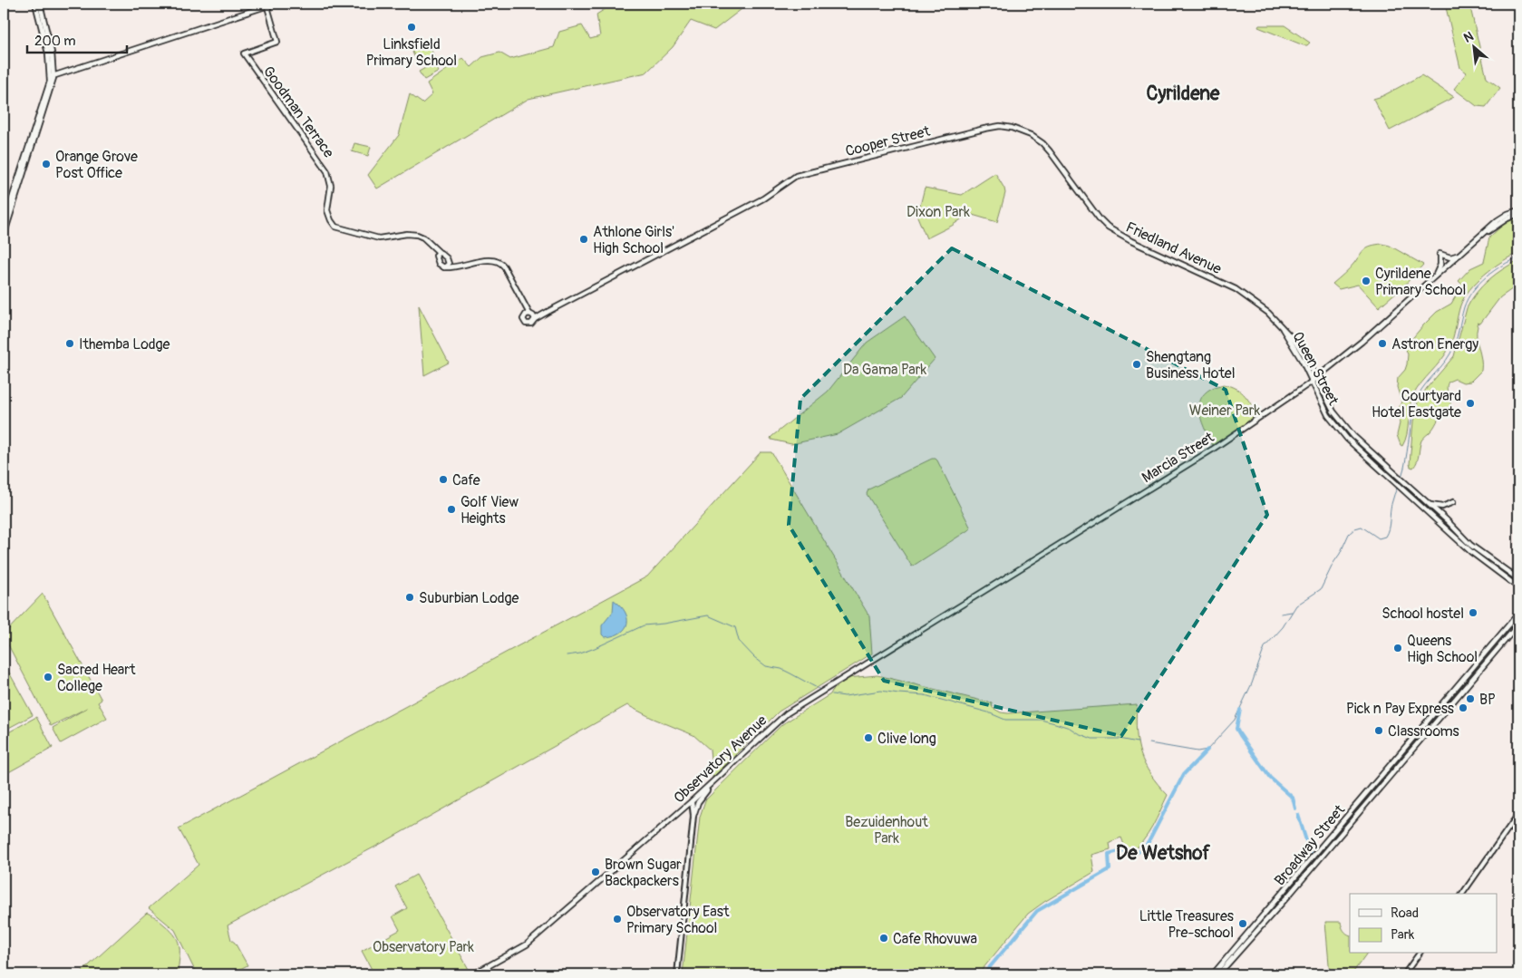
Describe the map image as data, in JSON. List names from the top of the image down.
{
  "streets": {
    "main road": [
      "Goodman Terrace",
      "Cooper Street",
      "Friedland Avenue",
      "Queen Street",
      "Marcia Street",
      "Observatory Avenue",
      "Broadway Street"
    ]
  },
  "crossings": [
    ["Cooper Street", "Friedland Avenue"],
    ["Friedland Avenue", "Queen Street"],
    ["Queen Street", "Marcia Street"],
    ["Marcia Street", "Observatory Avenue"]
  ],
  "districts": ["Cyrildene", "De Wetshof"],
  "parks": [
    "Dixon Park",
    "Da Gama Park",
    "Weiner Park",
    "Bezuidenhout Park",
    "Observatory Park"
  ],
  "places": [
    "Linksfield Primary School",
    "Orange Grove Post Office",
    "Athlone Girls' High School",
    "Cyrildene Primary School",
    "Ithemba Lodge",
    "Astron Energy",
    "Shengtang Business Hotel",
    "Courtyard Hotel Eastgate",
    "Cafe",
    "Golf View Heights",
    "Suburbian Lodge",
    "School hostel",
    "Queens High School",
    "Sacred Heart College",
    "BP",
    "Pick n Pay Express",
    "Classrooms",
    "Clive long",
    "Brown Sugar Backpackers",
    "Observatory East Primary School",
    "Little Treasures Pre-school",
    "Cafe Rhovuwa"
  ],
  "legend": ["Road", "Park"],
  "scale_bar": "200 m",
  "north": "top left"
}
